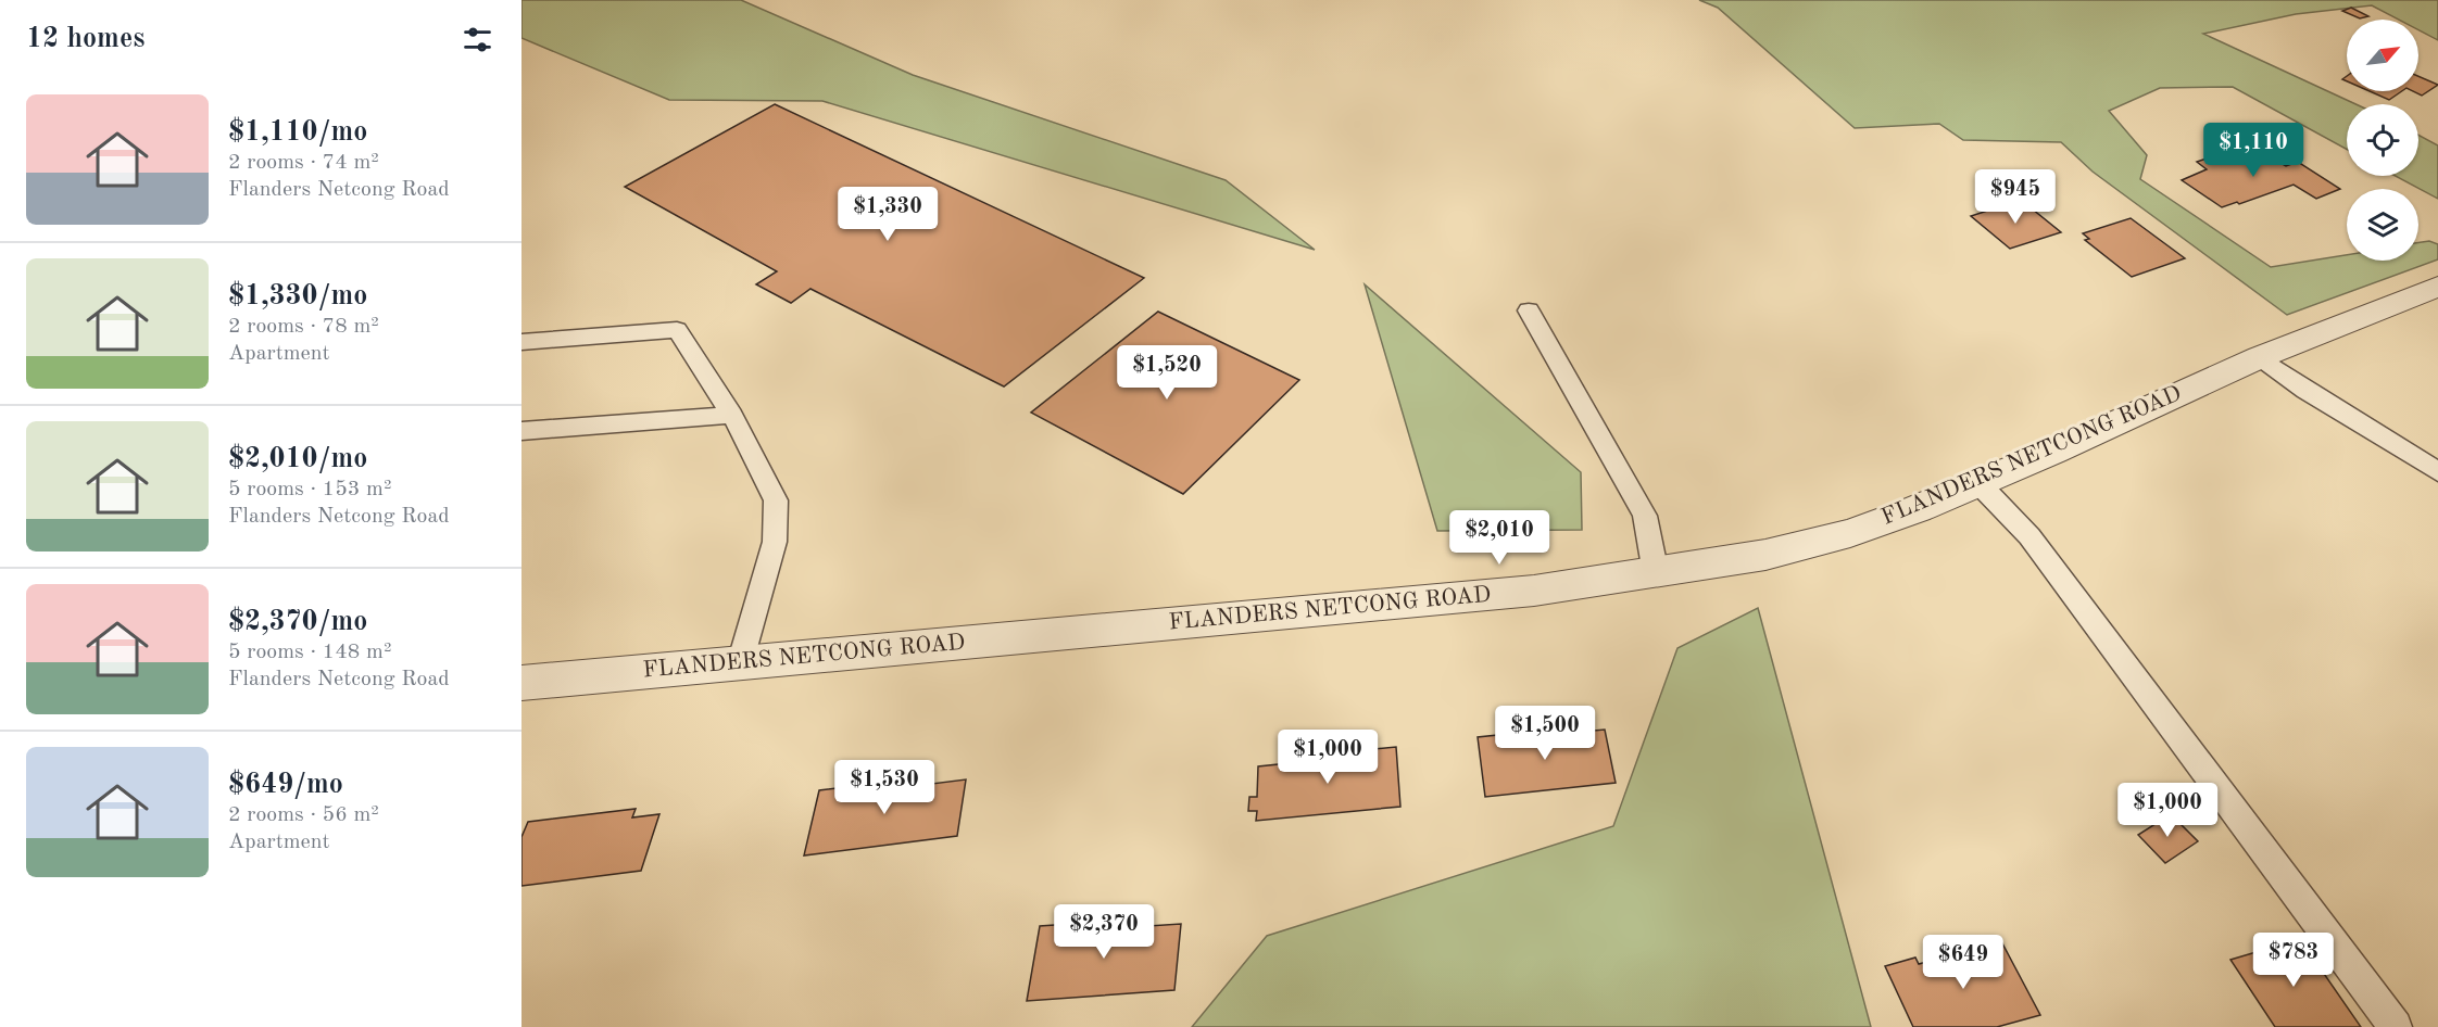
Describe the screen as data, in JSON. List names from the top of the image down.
{
  "streets": {
    "street": ["FLANDERS NETCONG ROAD"]
  },
  "north": "top right",
  "page": {
    "heading": "12 homes",
    "list": [
      {
        "name": "$1,110/mo",
        "note": "2 rooms · 74 m² · Flanders Netcong Road"
      },
      {
        "name": "$1,330/mo",
        "note": "2 rooms · 78 m² · Apartment"
      },
      {
        "name": "$2,010/mo",
        "note": "5 rooms · 153 m² · Flanders Netcong Road"
      },
      {
        "name": "$2,370/mo",
        "note": "5 rooms · 148 m² · Flanders Netcong Road"
      },
      {
        "name": "$649/mo",
        "note": "2 rooms · 56 m² · Apartment"
      }
    ],
    "price": [
      "$1,110",
      "$945",
      "$1,330",
      "$1,520",
      "$2,010",
      "$1,500",
      "$1,000",
      "$1,530",
      "$1,000",
      "$2,370",
      "$783",
      "$649"
    ]
  }
}
